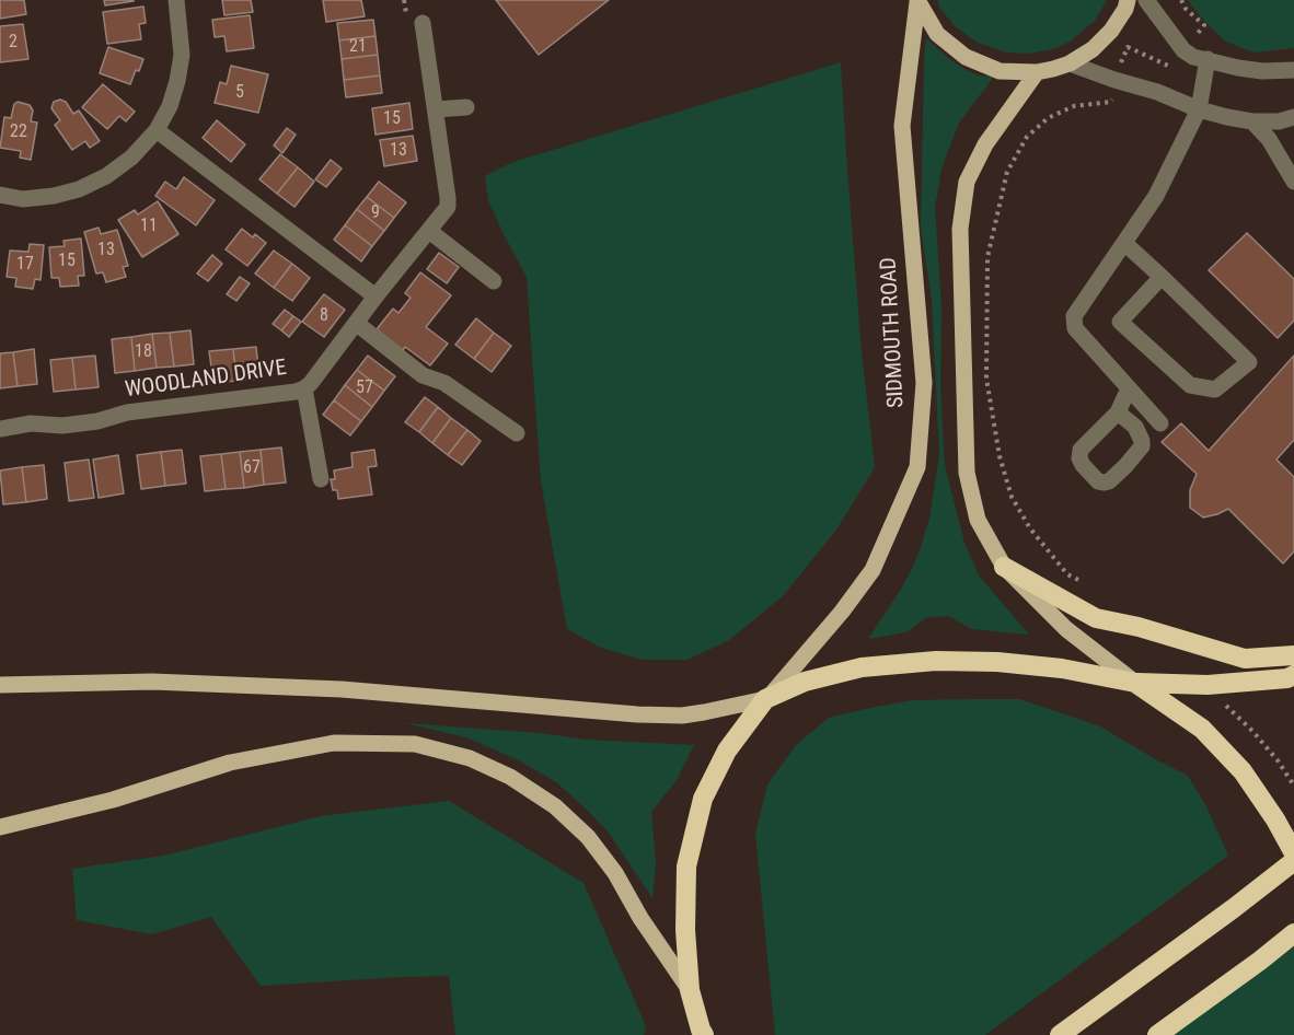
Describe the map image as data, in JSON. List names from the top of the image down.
{
  "streets": {
    "main road": ["SIDMOUTH ROAD"],
    "street": ["WOODLAND DRIVE"]
  },
  "house_numbers": [
    "2",
    "21",
    "5",
    "15",
    "22",
    "13",
    "9",
    "11",
    "13",
    "15",
    "17",
    "8",
    "18",
    "57",
    "67"
  ]
}
